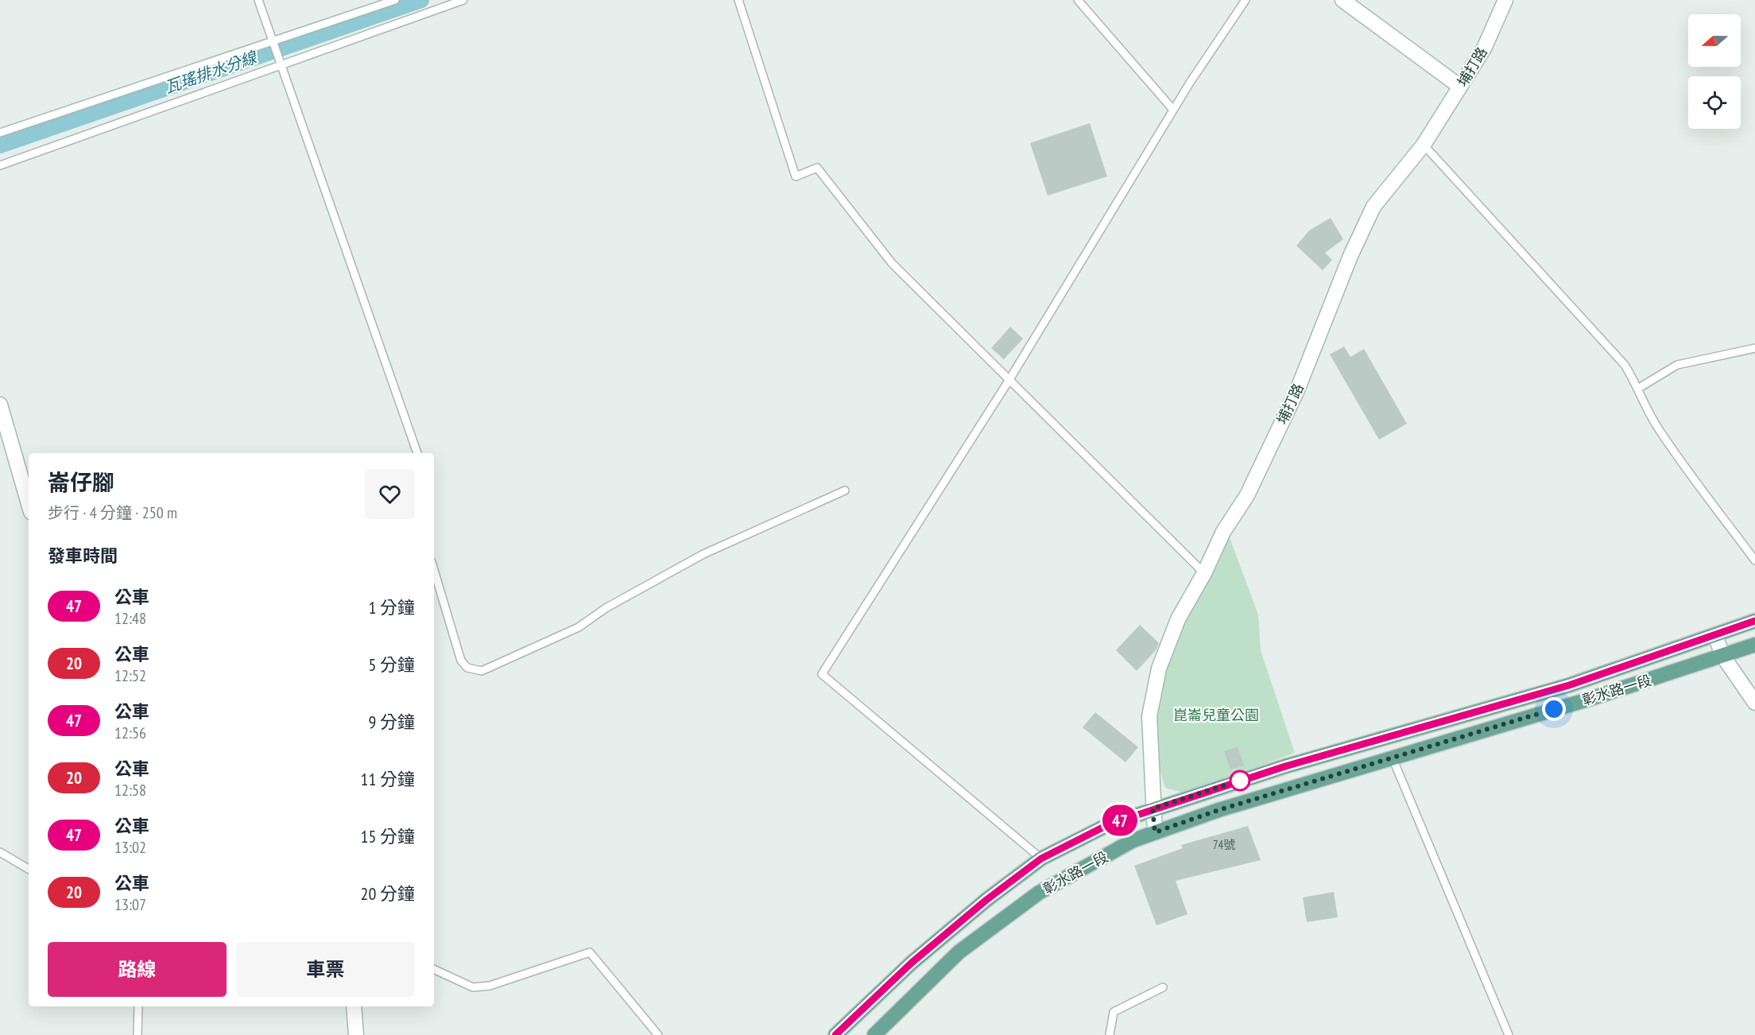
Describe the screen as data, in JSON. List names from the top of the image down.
{
  "streets": {
    "main road": ["彰水路一段"],
    "street": ["埔打路"]
  },
  "crossings": [
    ["埔打路", "彰水路一段"]
  ],
  "water": ["瓦瑤排水分線"],
  "parks": ["崑崙兒童公園"],
  "lines": ["bus line 47"],
  "house_numbers": ["74號"],
  "north": "left",
  "page": {
    "on_map": "47",
    "heading": [
      ["崙仔腳", "步行 · 4 分鐘 · 250 m"],
      "發車時間"
    ],
    "list": [
      {
        "mark": "47",
        "name": "公車",
        "note": "12:48",
        "value": "1 分鐘"
      },
      {
        "mark": "20",
        "name": "公車",
        "note": "12:52",
        "value": "5 分鐘"
      },
      {
        "mark": "47",
        "name": "公車",
        "note": "12:56",
        "value": "9 分鐘"
      },
      {
        "mark": "20",
        "name": "公車",
        "note": "12:58",
        "value": "11 分鐘"
      },
      {
        "mark": "47",
        "name": "公車",
        "note": "13:02",
        "value": "15 分鐘"
      },
      {
        "mark": "20",
        "name": "公車",
        "note": "13:07",
        "value": "20 分鐘"
      }
    ],
    "buttons": ["路線", "車票"]
  }
}
